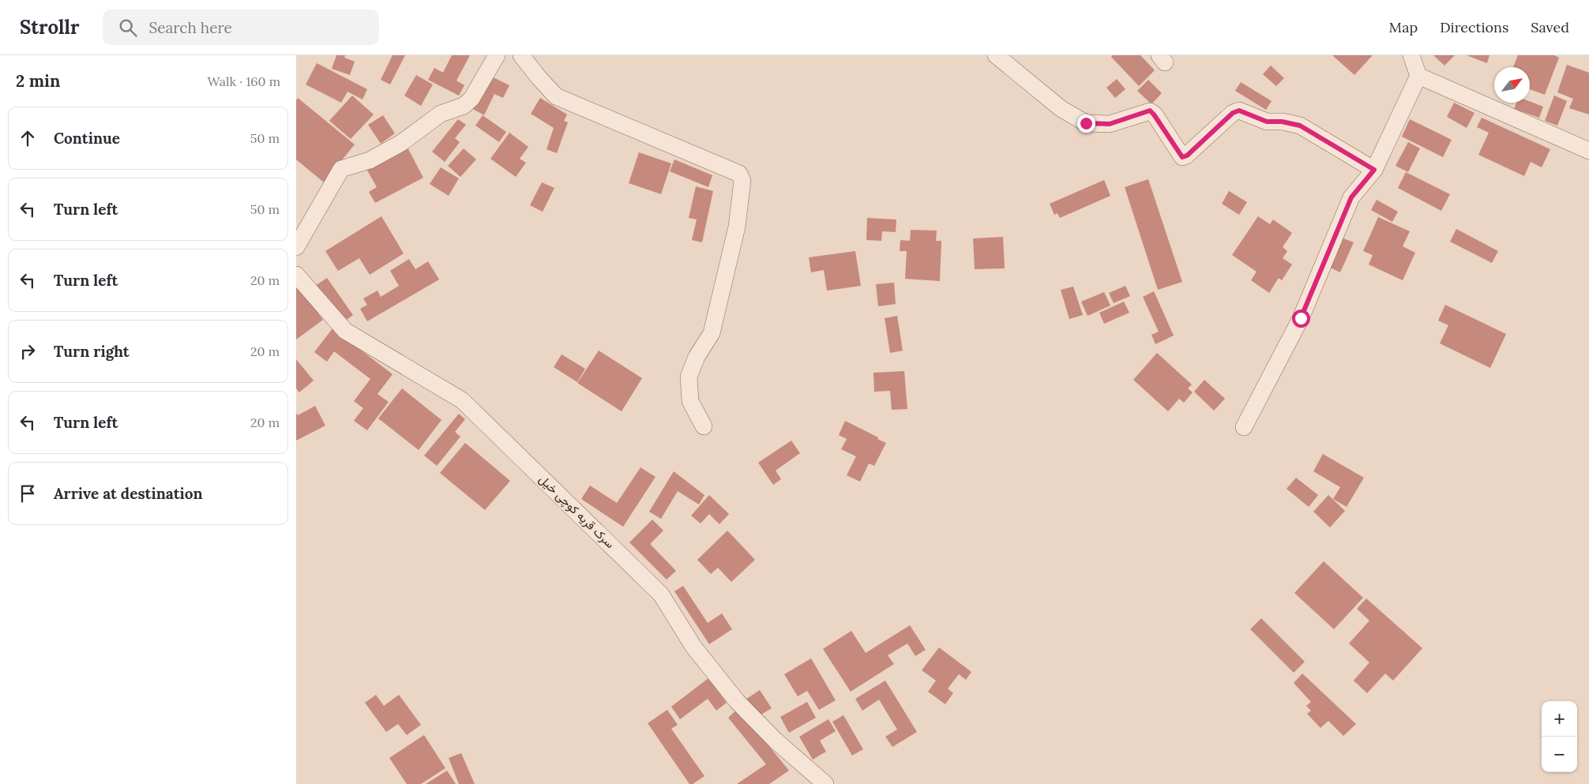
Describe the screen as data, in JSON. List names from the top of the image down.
{
  "streets": {
    "street": ["سرک قریه کوچی خیل"]
  },
  "north": "top right",
  "page": {
    "header": "Strollr",
    "search": "Search here",
    "nav": ["Map", "Directions", "Saved"],
    "heading": ["2 min", "Walk · 160 m"],
    "list": [
      ["Continue", "50 m"],
      ["Turn left", "50 m"],
      ["Turn left", "20 m"],
      ["Turn right", "20 m"],
      ["Turn left", "20 m"],
      "Arrive at destination"
    ],
    "map_buttons": ["+", "−"]
  }
}
